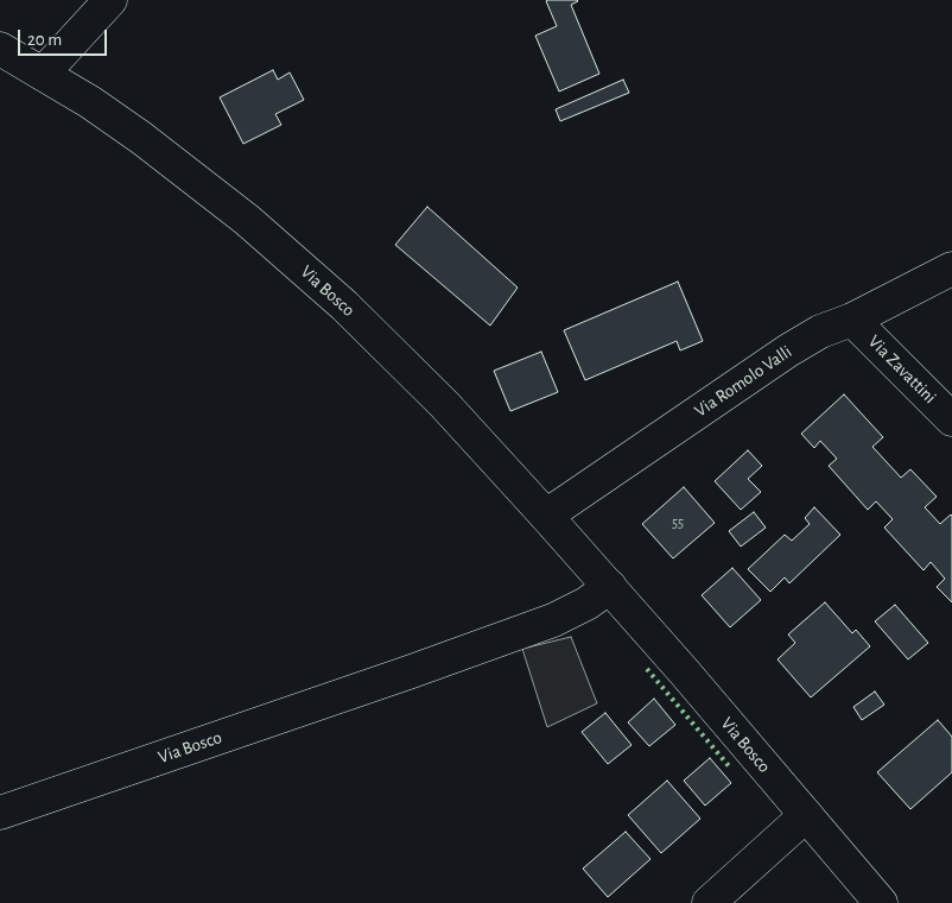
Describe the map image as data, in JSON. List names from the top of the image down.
{
  "streets": {
    "street": ["Via Bosco", "Via Zavattini", "Via Romolo Valli"]
  },
  "crossings": [
    ["Via Bosco", "Via Romolo Valli"],
    ["Via Zavattini", "Via Romolo Valli"]
  ],
  "house_numbers": ["55"],
  "scale_bar": "20 m"
}
